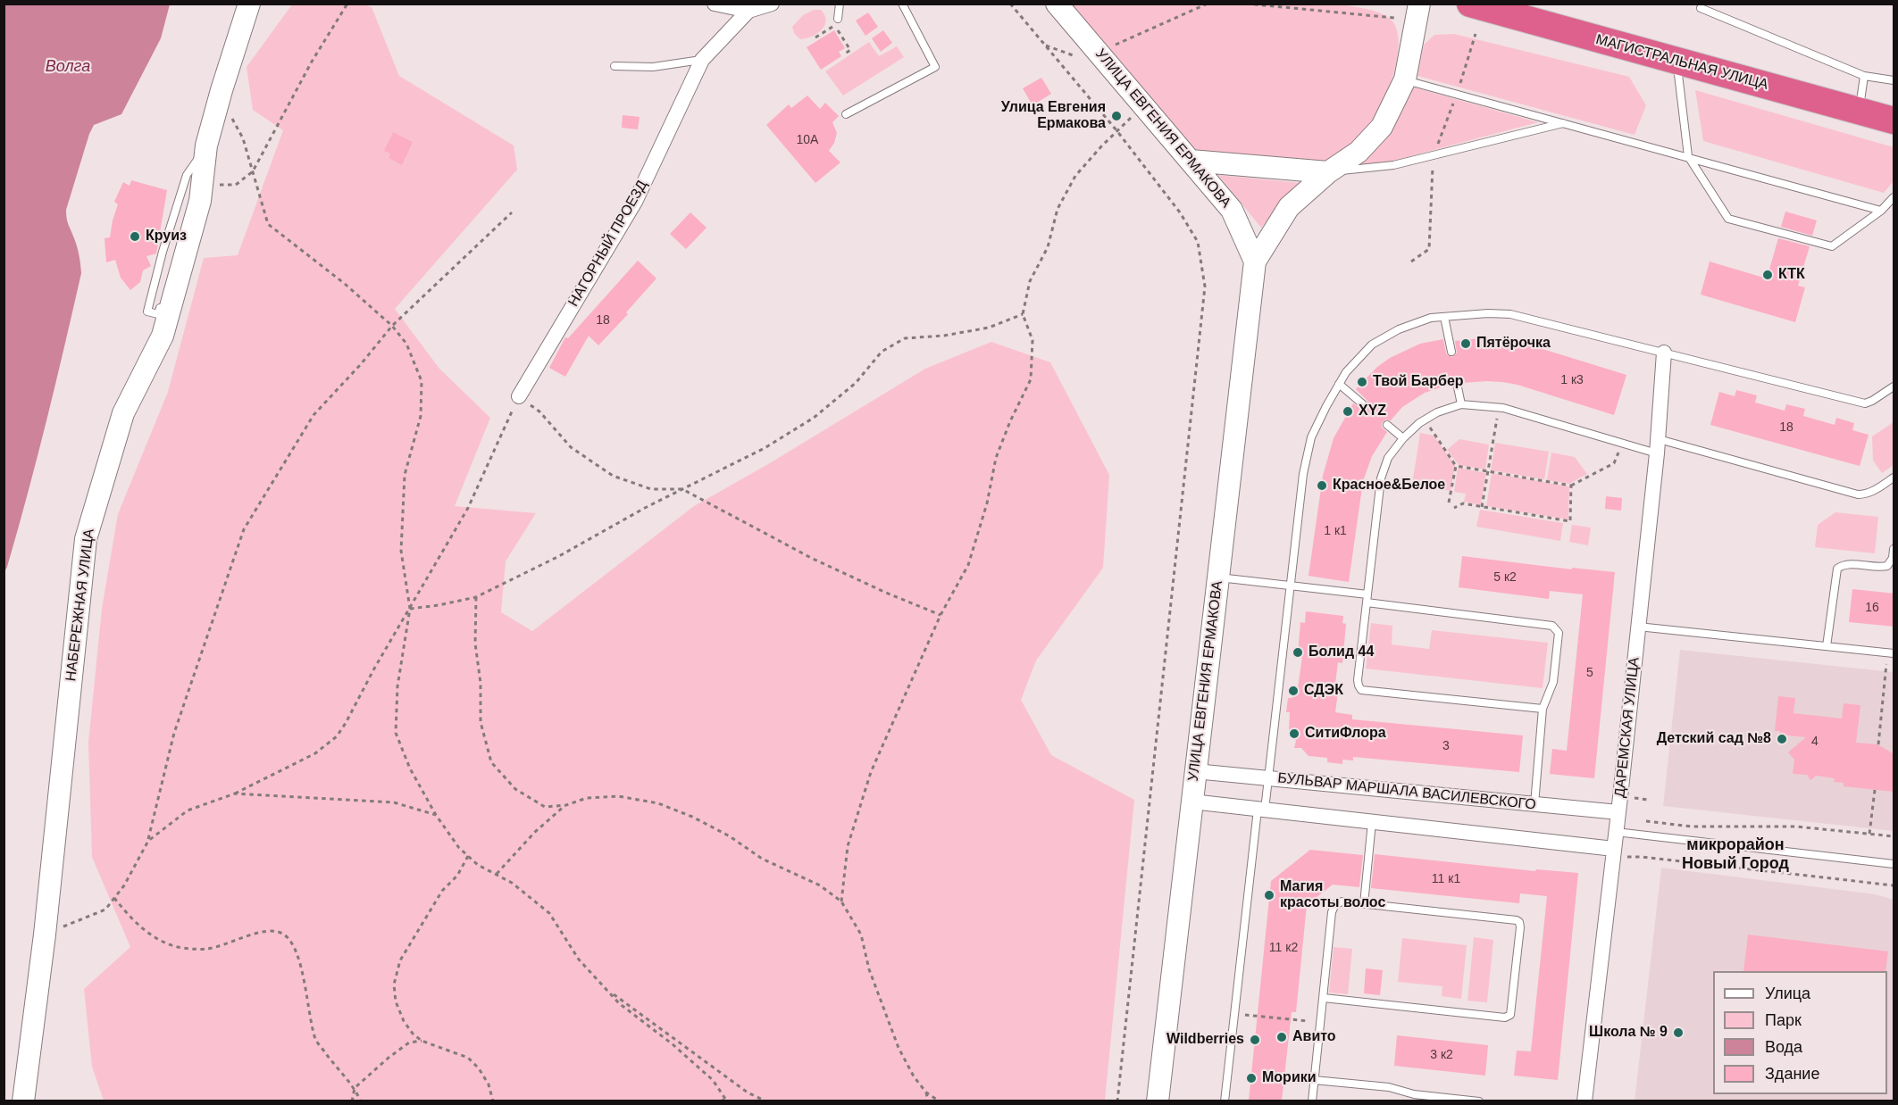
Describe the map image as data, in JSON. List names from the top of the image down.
{
  "streets": {
    "highway": ["МАГИСТРАЛЬНАЯ УЛИЦА"],
    "main road": ["УЛИЦА ЕВГЕНИЯ ЕРМАКОВА", "НАБЕРЕЖНАЯ УЛИЦА"],
    "street": ["НАГОРНЫЙ ПРОЕЗД", "ДАРЕМСКАЯ УЛИЦА", "БУЛЬВАР МАРШАЛА ВАСИЛЕВСКОГО"]
  },
  "crossings": [
    ["УЛИЦА ЕВГЕНИЯ ЕРМАКОВА", "БУЛЬВАР МАРШАЛА ВАСИЛЕВСКОГО"],
    ["ДАРЕМСКАЯ УЛИЦА", "БУЛЬВАР МАРШАЛА ВАСИЛЕВСКОГО"]
  ],
  "districts": ["микрорайон Новый Город"],
  "water": ["Волга"],
  "places": [
    "Улица Евгения Ермакова",
    "Круиз",
    "КТК",
    "Пятёрочка",
    "Твой Барбер",
    "XYZ",
    "Красное&Белое",
    "Болид 44",
    "СДЭК",
    "СитиФлора",
    "Детский сад №8",
    "Магия красоты волос",
    "Школа № 9",
    "Авито",
    "Wildberries",
    "Морики"
  ],
  "house_numbers": [
    "10А",
    "18",
    "1 к3",
    "18",
    "1 к1",
    "5 к2",
    "16",
    "5",
    "4",
    "3",
    "11 к1",
    "11 к2",
    "3 к2"
  ],
  "legend": [
    "Улица",
    "Парк",
    "Вода",
    "Здание"
  ]
}
